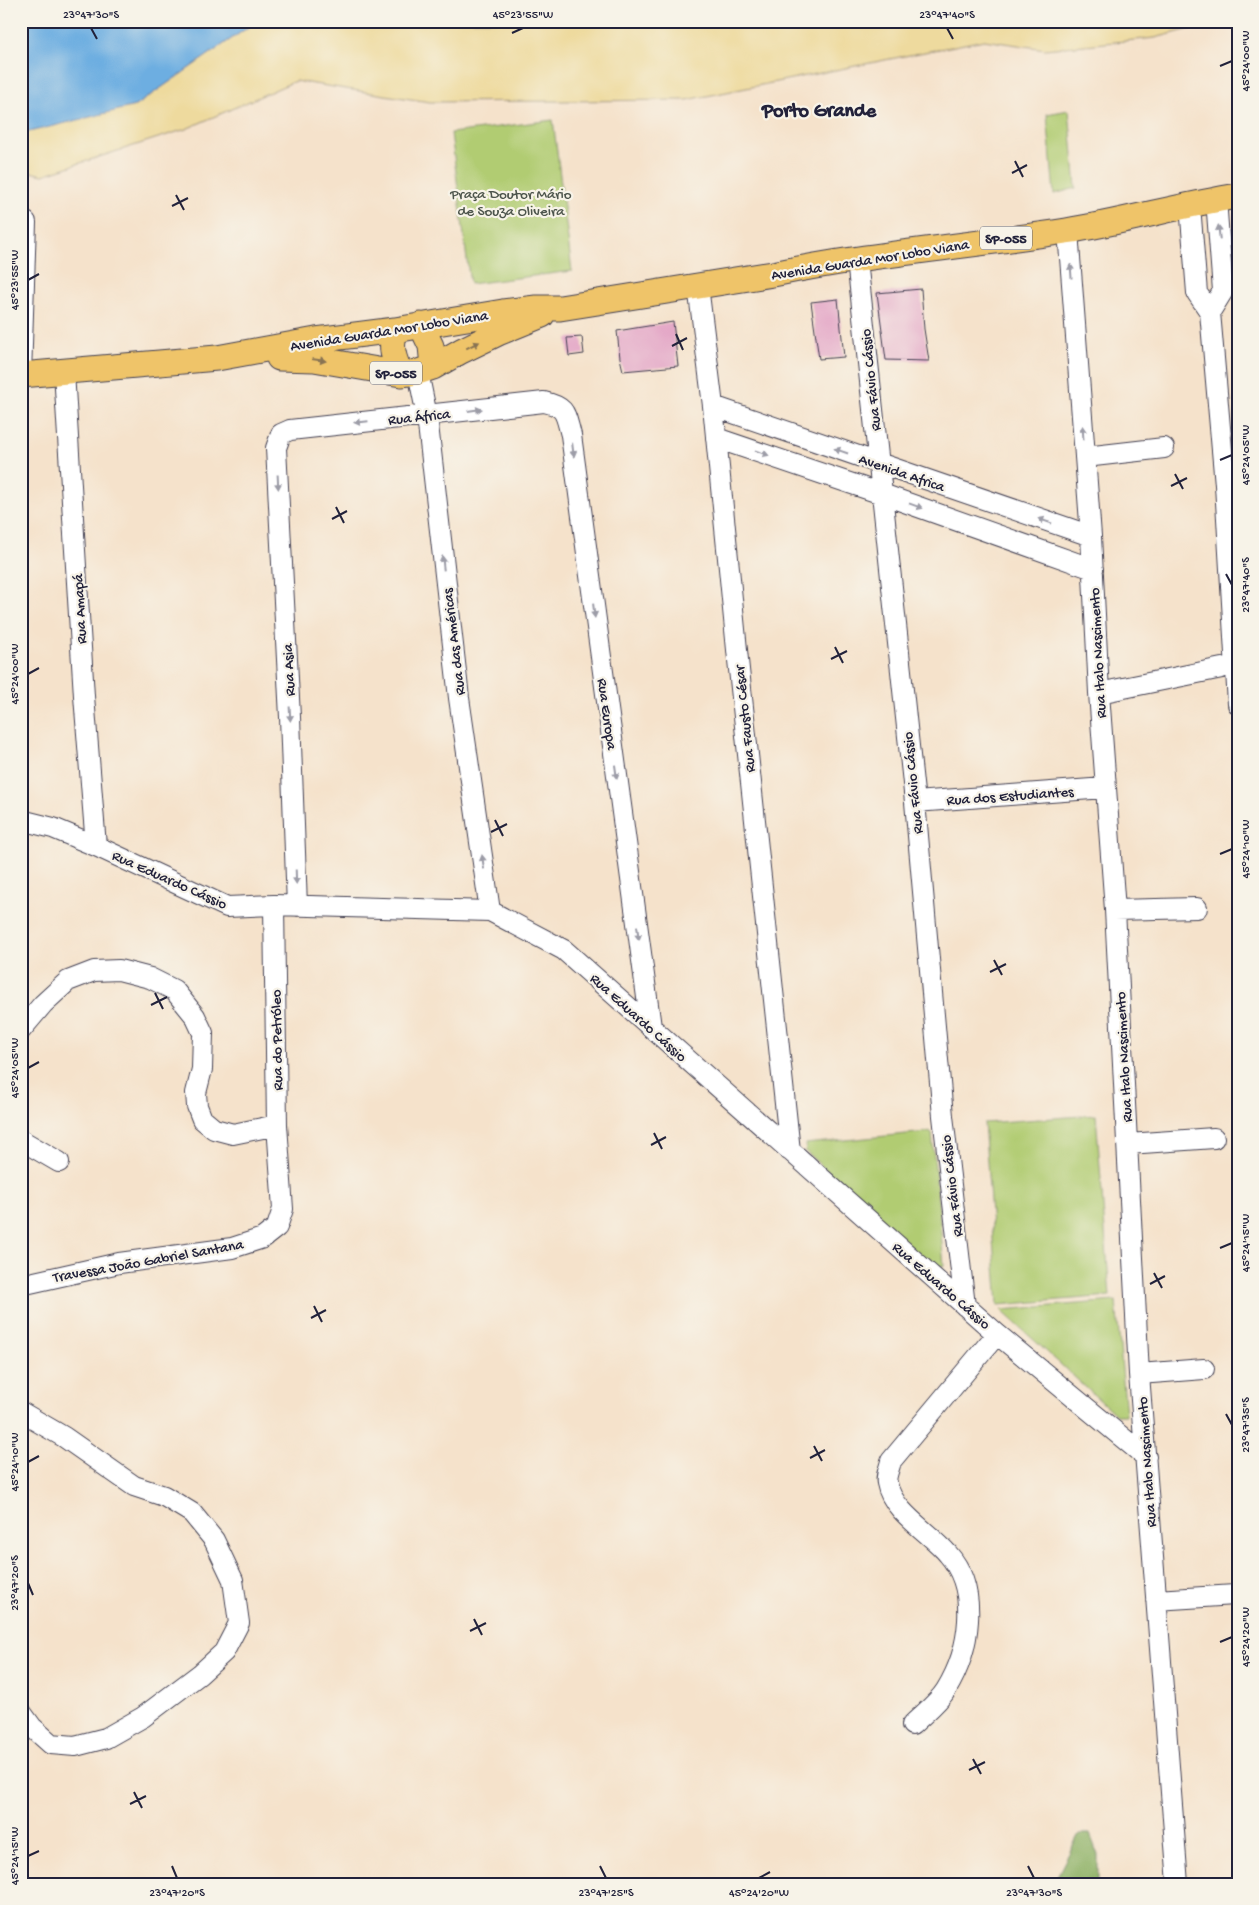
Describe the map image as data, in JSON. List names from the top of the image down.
{
  "streets": {
    "main road": ["SP-055", "Avenida Guarda Mor Lobo Viana"],
    "street": [
      "Rua Fávio Cássio",
      "Rua África",
      "Avenida Africa",
      "Rua Amapá",
      "Rua das Américas",
      "Rua Italo Nascimento",
      "Rua Asia",
      "Rua Europa",
      "Rua Fausto César",
      "Rua dos Estudiantes",
      "Rua Eduardo Cássio",
      "Rua do Petróleo",
      "Travessa João Gabriel Santana"
    ]
  },
  "crossings": [
    ["SP-055", "Avenida Guarda Mor Lobo Viana"],
    ["SP-055", "Rua das Américas"],
    ["Avenida Guarda Mor Lobo Viana", "Rua Fávio Cássio"],
    ["Avenida Guarda Mor Lobo Viana", "Rua Amapá"],
    ["Avenida Guarda Mor Lobo Viana", "Rua das Américas"],
    ["Avenida Guarda Mor Lobo Viana", "Rua Italo Nascimento"],
    ["Avenida Guarda Mor Lobo Viana", "Rua Fausto César"],
    ["Rua Fávio Cássio", "Avenida Africa"],
    ["Rua Fávio Cássio", "Rua dos Estudiantes"],
    ["Rua Fávio Cássio", "Rua Eduardo Cássio"],
    ["Rua África", "Rua das Américas"],
    ["Rua África", "Rua Asia"],
    ["Rua África", "Rua Europa"],
    ["Avenida Africa", "Rua Italo Nascimento"],
    ["Avenida Africa", "Rua Fausto César"],
    ["Rua Amapá", "Rua Eduardo Cássio"],
    ["Rua das Américas", "Rua Eduardo Cássio"],
    ["Rua Italo Nascimento", "Rua dos Estudiantes"],
    ["Rua Italo Nascimento", "Rua Eduardo Cássio"],
    ["Rua Asia", "Rua Eduardo Cássio"],
    ["Rua Europa", "Rua Eduardo Cássio"],
    ["Rua Fausto César", "Rua Eduardo Cássio"],
    ["Rua Eduardo Cássio", "Rua do Petróleo"],
    ["Rua do Petróleo", "Travessa João Gabriel Santana"]
  ],
  "one_way": ["Rua das Américas", "Rua Asia", "Rua Europa"],
  "districts": ["Porto Grande"],
  "parks": ["Praça Doutor Mário de Souza Oliveira"],
  "coordinates": [
    "23°47'30\"S",
    "45°23'55\"W",
    "23°47'40\"S",
    "45°24'00\"W",
    "45°24'05\"W",
    "45°24'10\"W",
    "45°24'15\"W",
    "23°47'35\"S",
    "23°47'20\"S",
    "45°24'20\"W",
    "23°47'25\"S"
  ]
}
